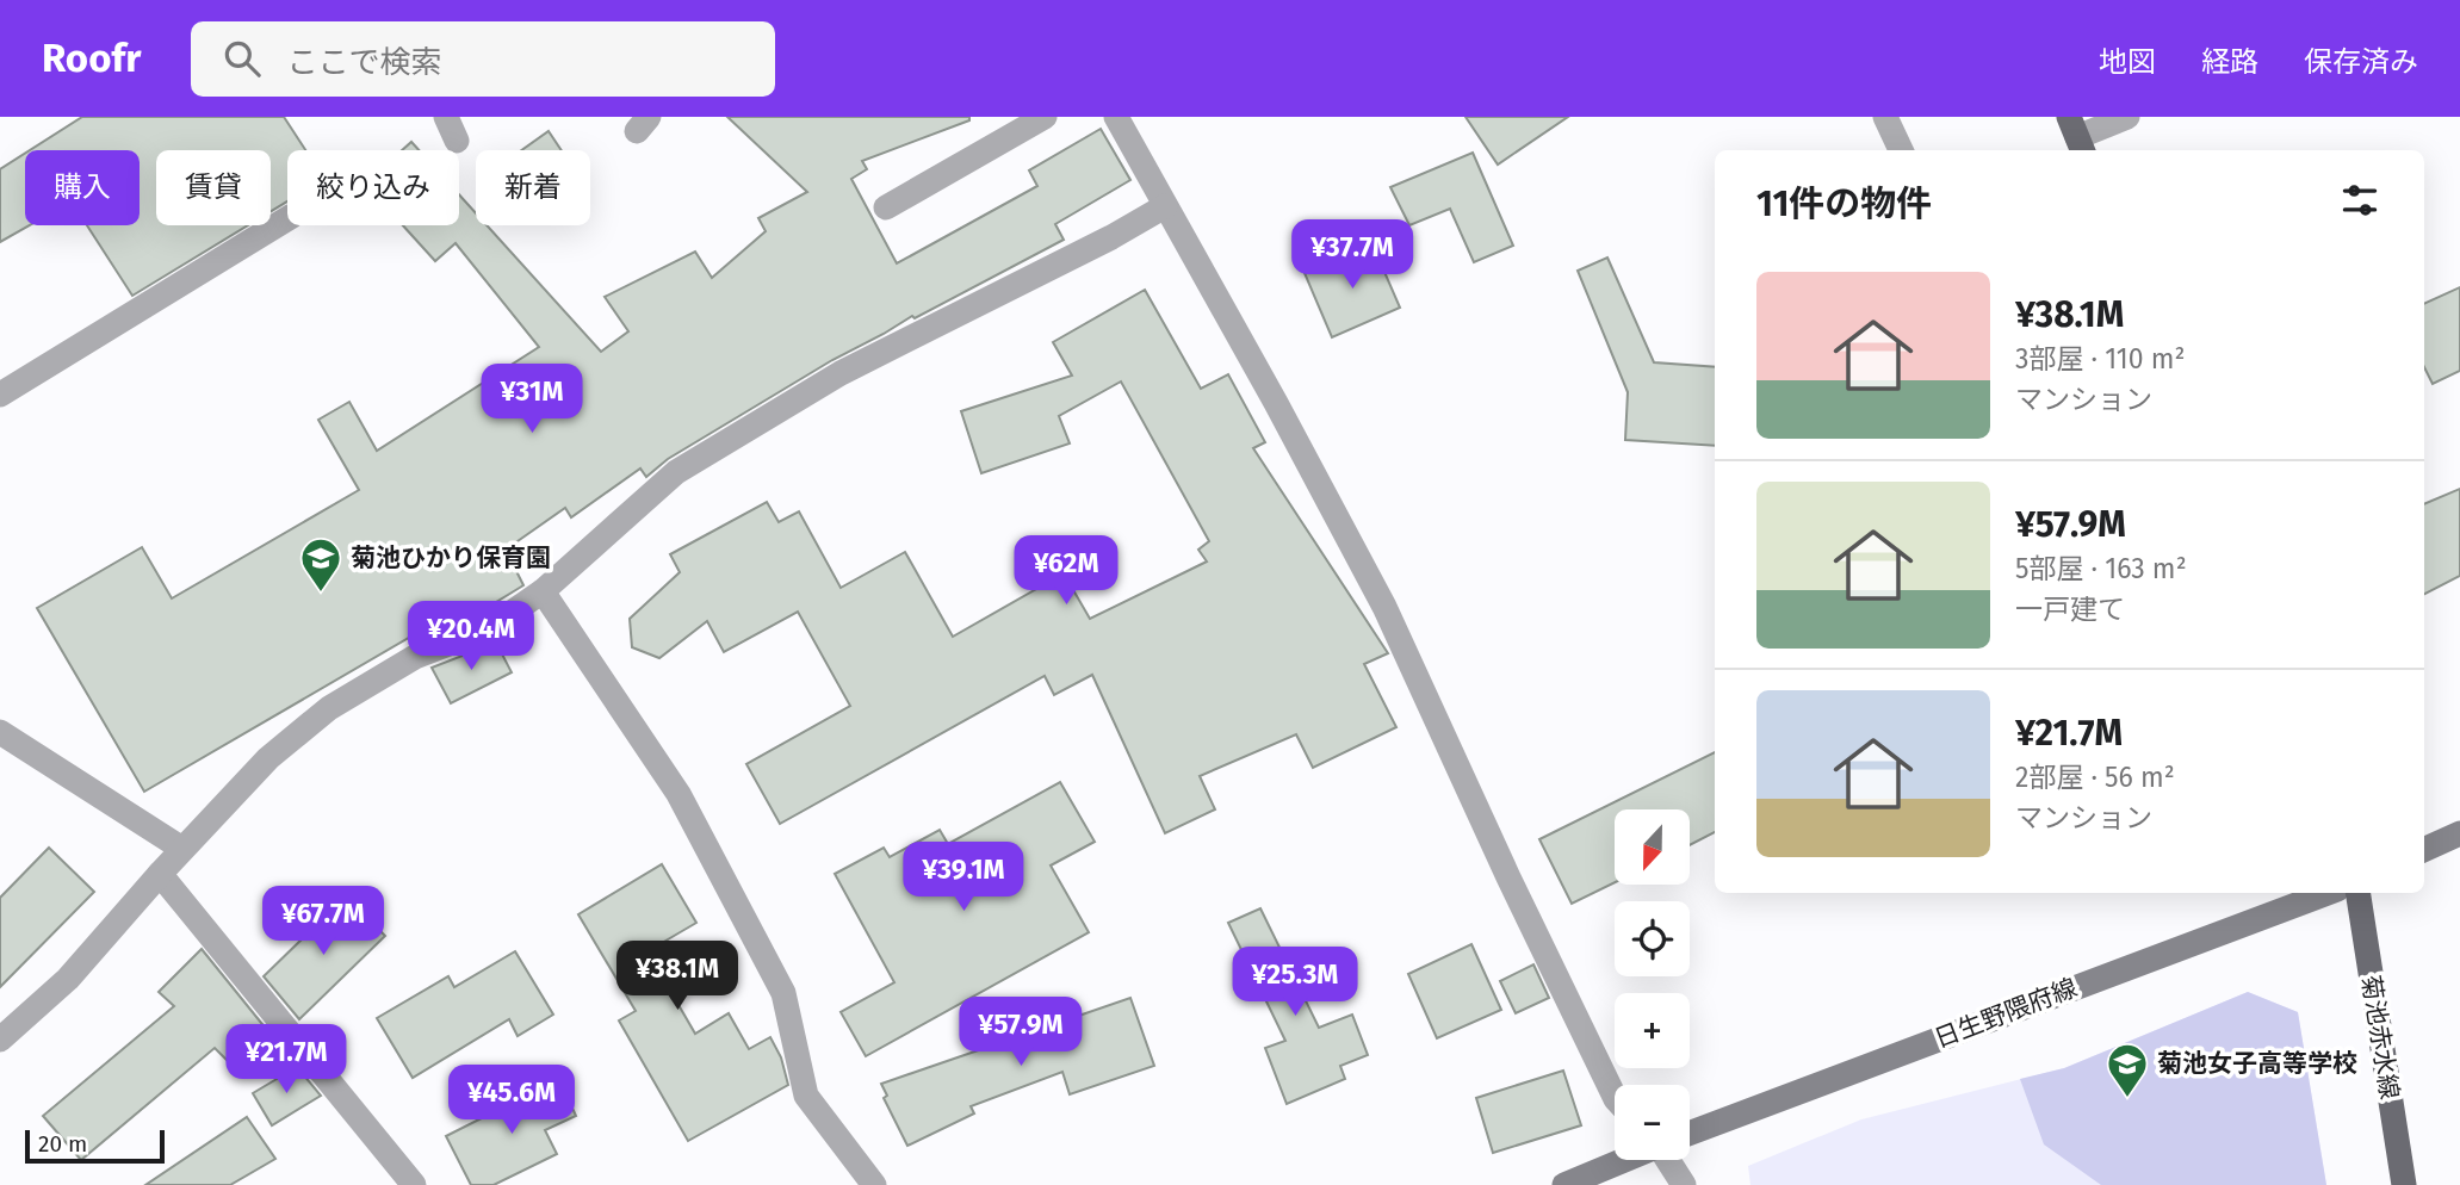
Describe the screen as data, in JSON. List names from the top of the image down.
{
  "streets": {
    "main road": ["日生野隈府線", "菊池赤水線"]
  },
  "places": {
    "school or university": ["菊池ひかり保育園", "菊池女子高等学校"]
  },
  "scale_bar": "20 m",
  "north": "bottom",
  "page": {
    "header": "Roofr",
    "search": "ここで検索",
    "nav": ["地図", "経路", "保存済み"],
    "chip": [
      "購入",
      "賃貸",
      "絞り込み",
      "新着"
    ],
    "heading": "11件の物件",
    "price": [
      "¥37.7M",
      "¥31M",
      "¥62M",
      "¥20.4M",
      "¥39.1M",
      "¥67.7M",
      "¥38.1M",
      "¥25.3M",
      "¥57.9M",
      "¥21.7M",
      "¥45.6M"
    ],
    "list": [
      {
        "name": "¥38.1M",
        "note": "3部屋 · 110 m² · マンション"
      },
      {
        "name": "¥57.9M",
        "note": "5部屋 · 163 m² · 一戸建て"
      },
      {
        "name": "¥21.7M",
        "note": "2部屋 · 56 m² · マンション"
      }
    ],
    "map_buttons": ["+", "−"],
    "scale": "20 m"
  }
}
